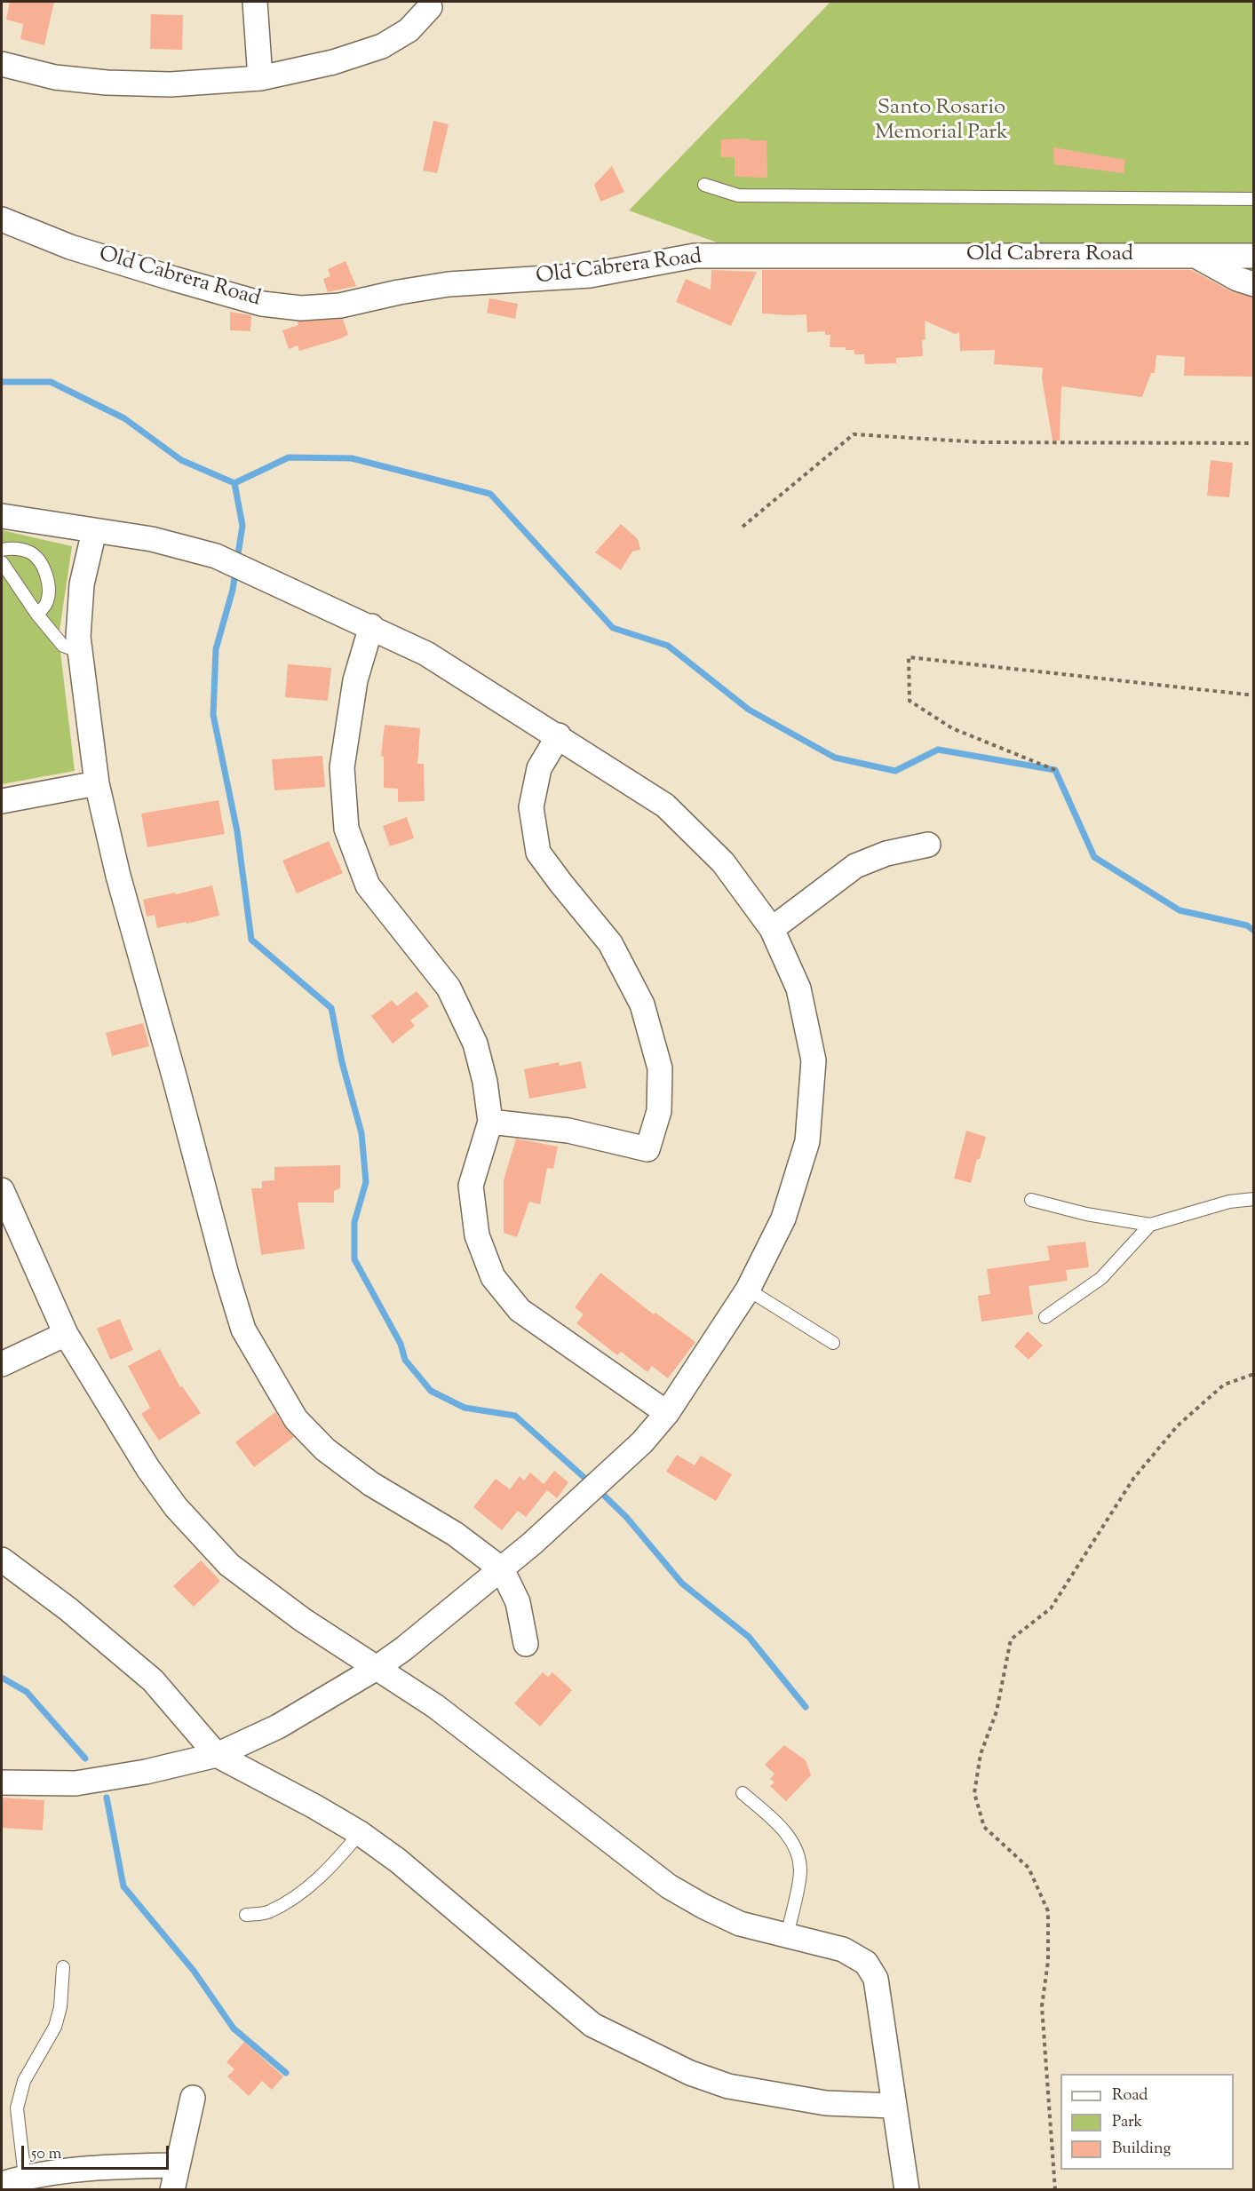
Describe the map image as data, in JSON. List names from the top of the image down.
{
  "streets": {
    "street": ["Old Cabrera Road"]
  },
  "parks": ["Santo Rosario Memorial Park"],
  "legend": ["Road", "Park", "Building"],
  "scale_bar": "50 m"
}
